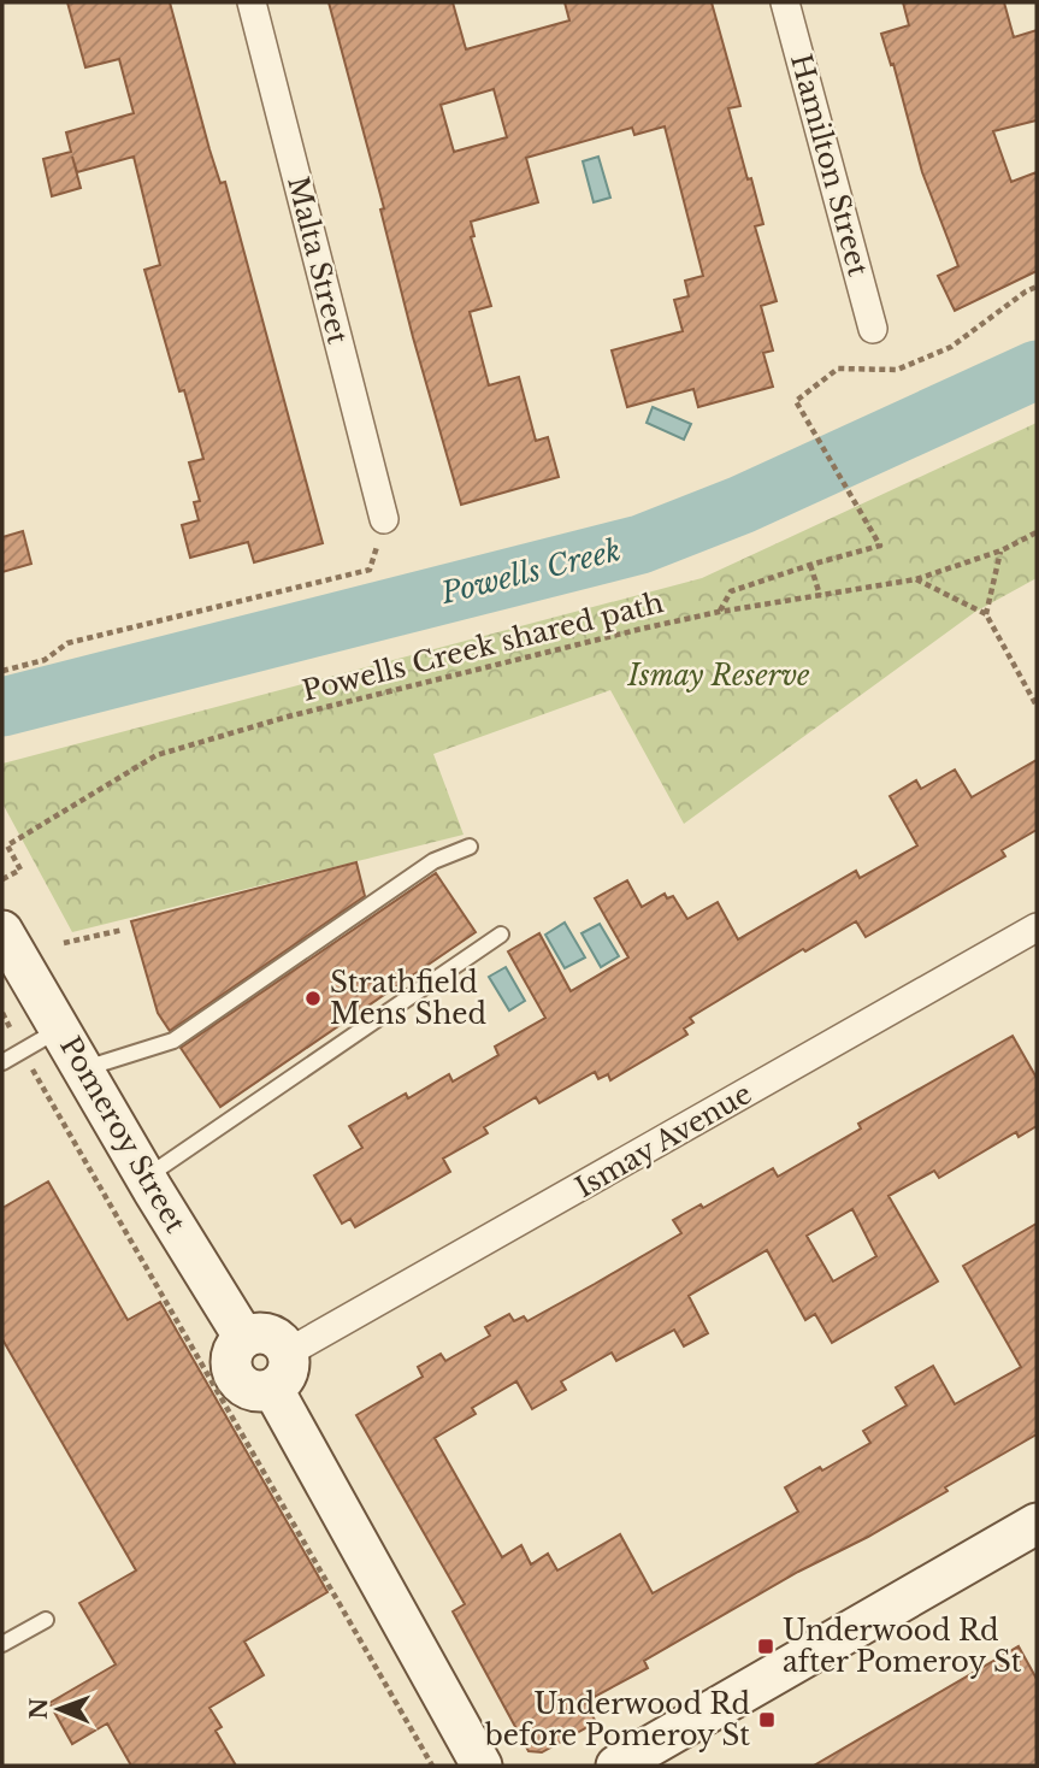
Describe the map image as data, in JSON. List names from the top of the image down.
{
  "streets": {
    "main road": ["Pomeroy Street"],
    "street": ["Hamilton Street", "Malta Street", "Ismay Avenue"],
    "path": ["Powells Creek shared path"]
  },
  "crossings": [
    ["Pomeroy Street", "Ismay Avenue"]
  ],
  "water": ["Powells Creek"],
  "parks": ["Ismay Reserve"],
  "places": {
    "other": ["Strathfield Mens Shed"],
    "transit": ["Underwood Rd after Pomeroy St", "Underwood Rd before Pomeroy St"]
  },
  "north": "left"
}
